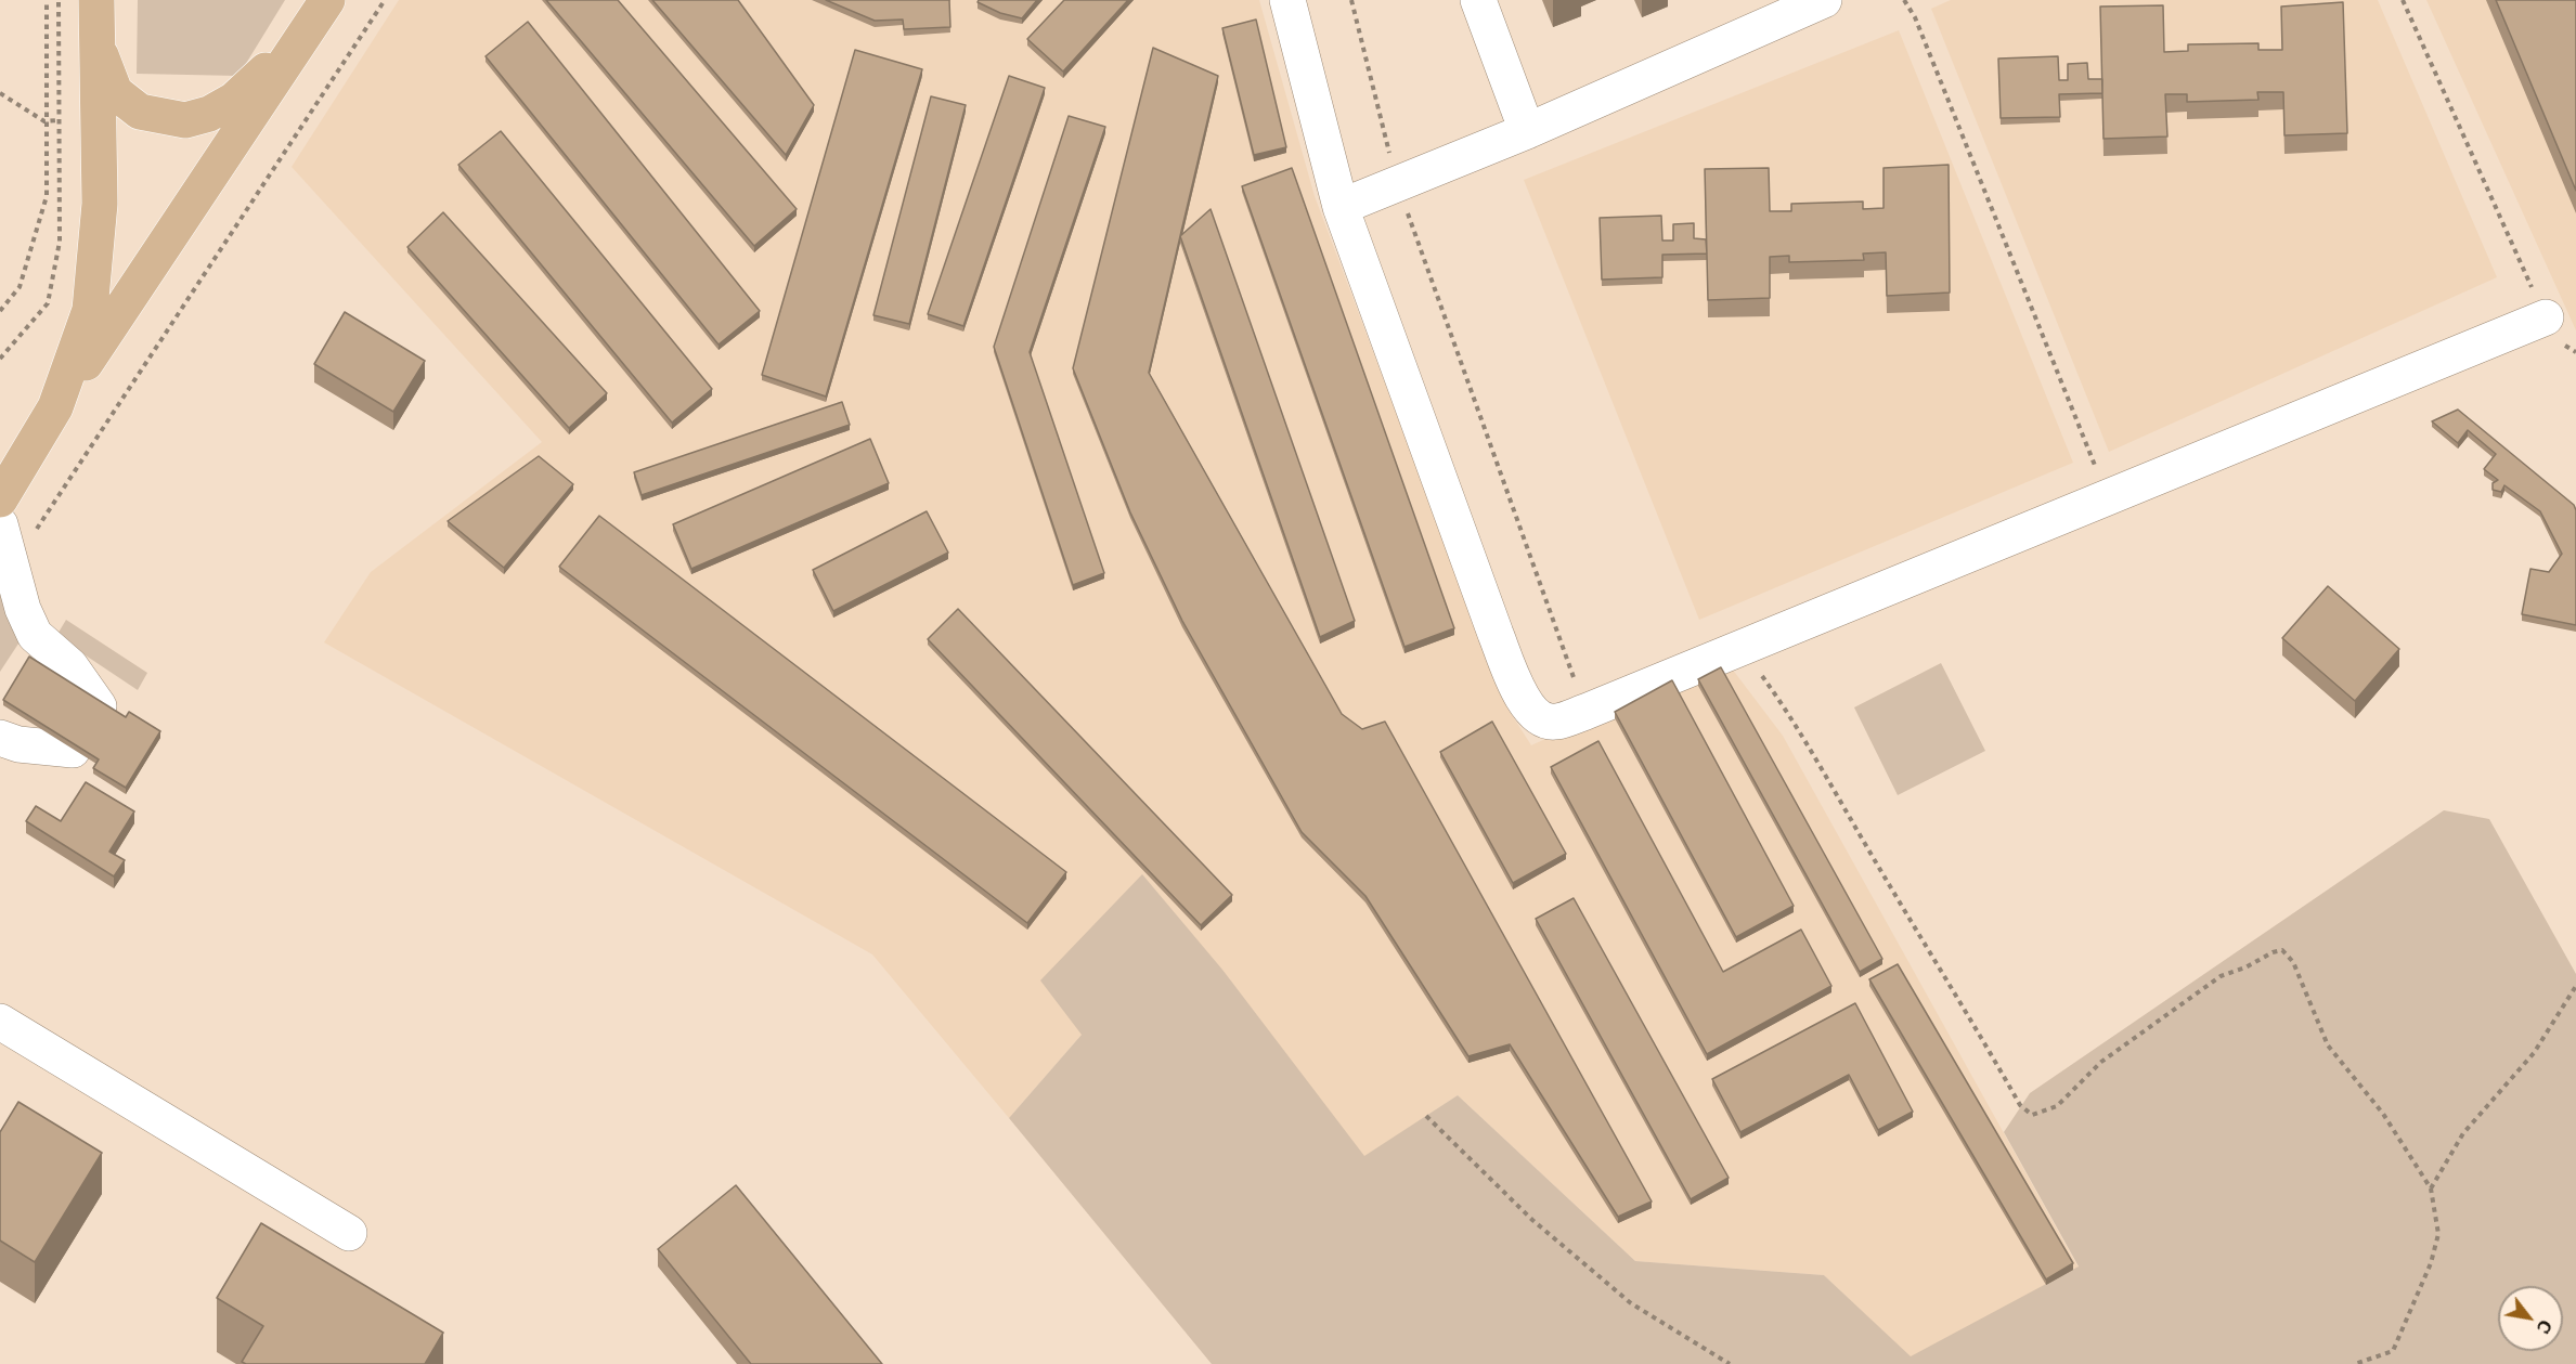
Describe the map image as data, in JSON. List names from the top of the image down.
{
  "north": "bottom right"
}
